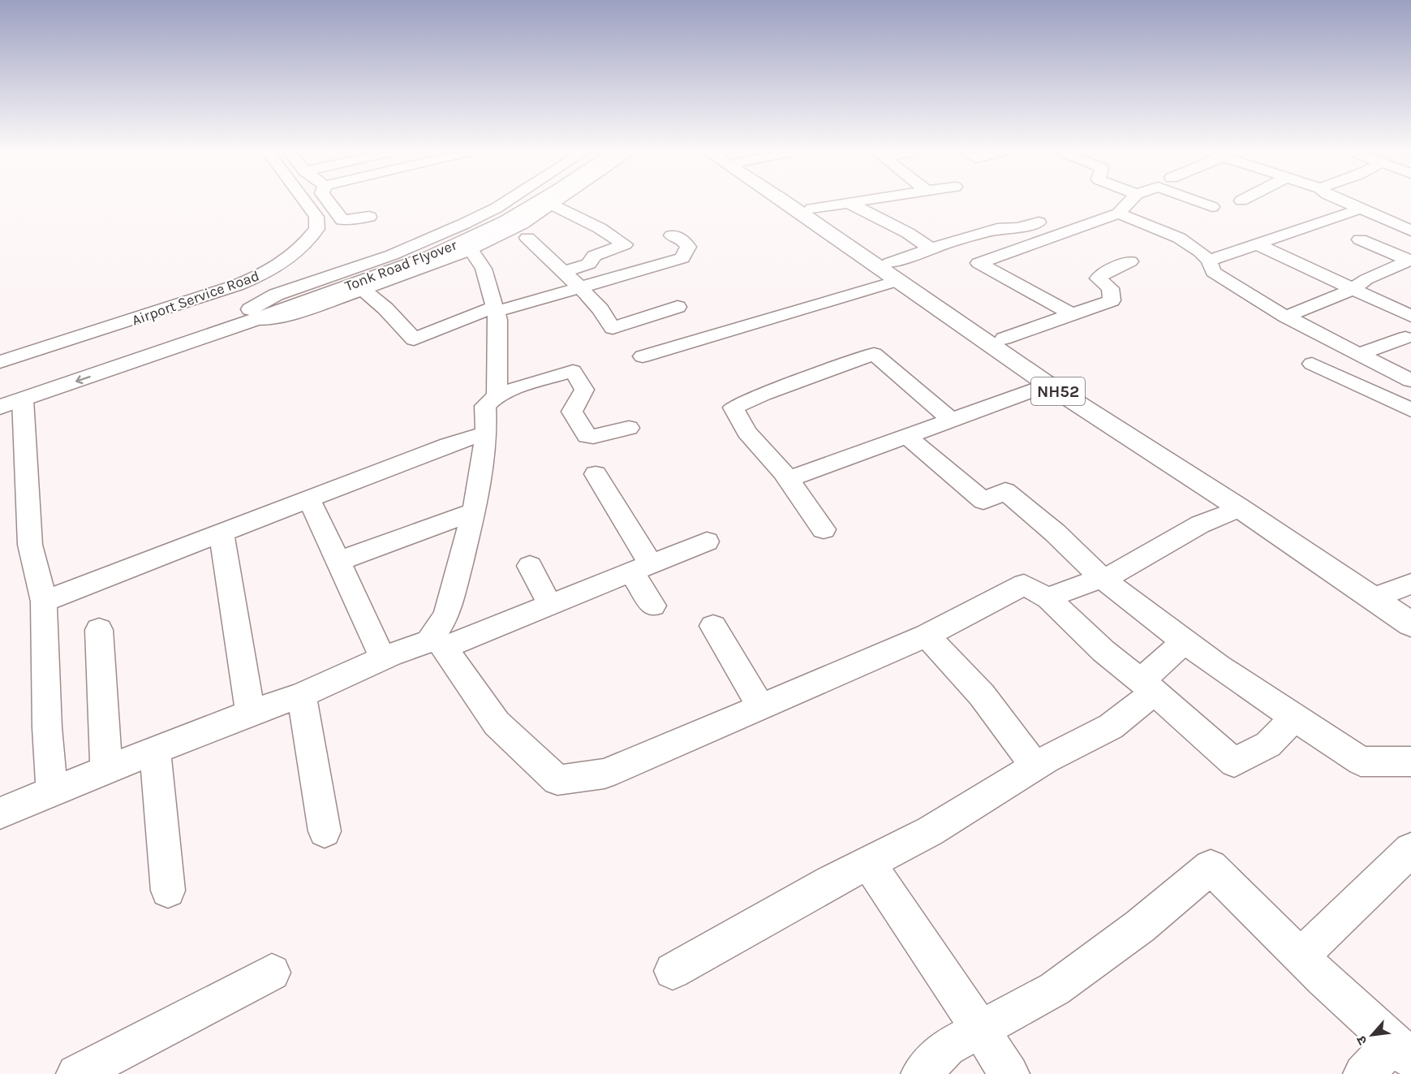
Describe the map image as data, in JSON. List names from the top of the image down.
{
  "streets": {
    "main road": ["Tonk Road Flyover", "NH52"],
    "street": ["Airport Service Road"]
  },
  "north": "bottom left"
}
